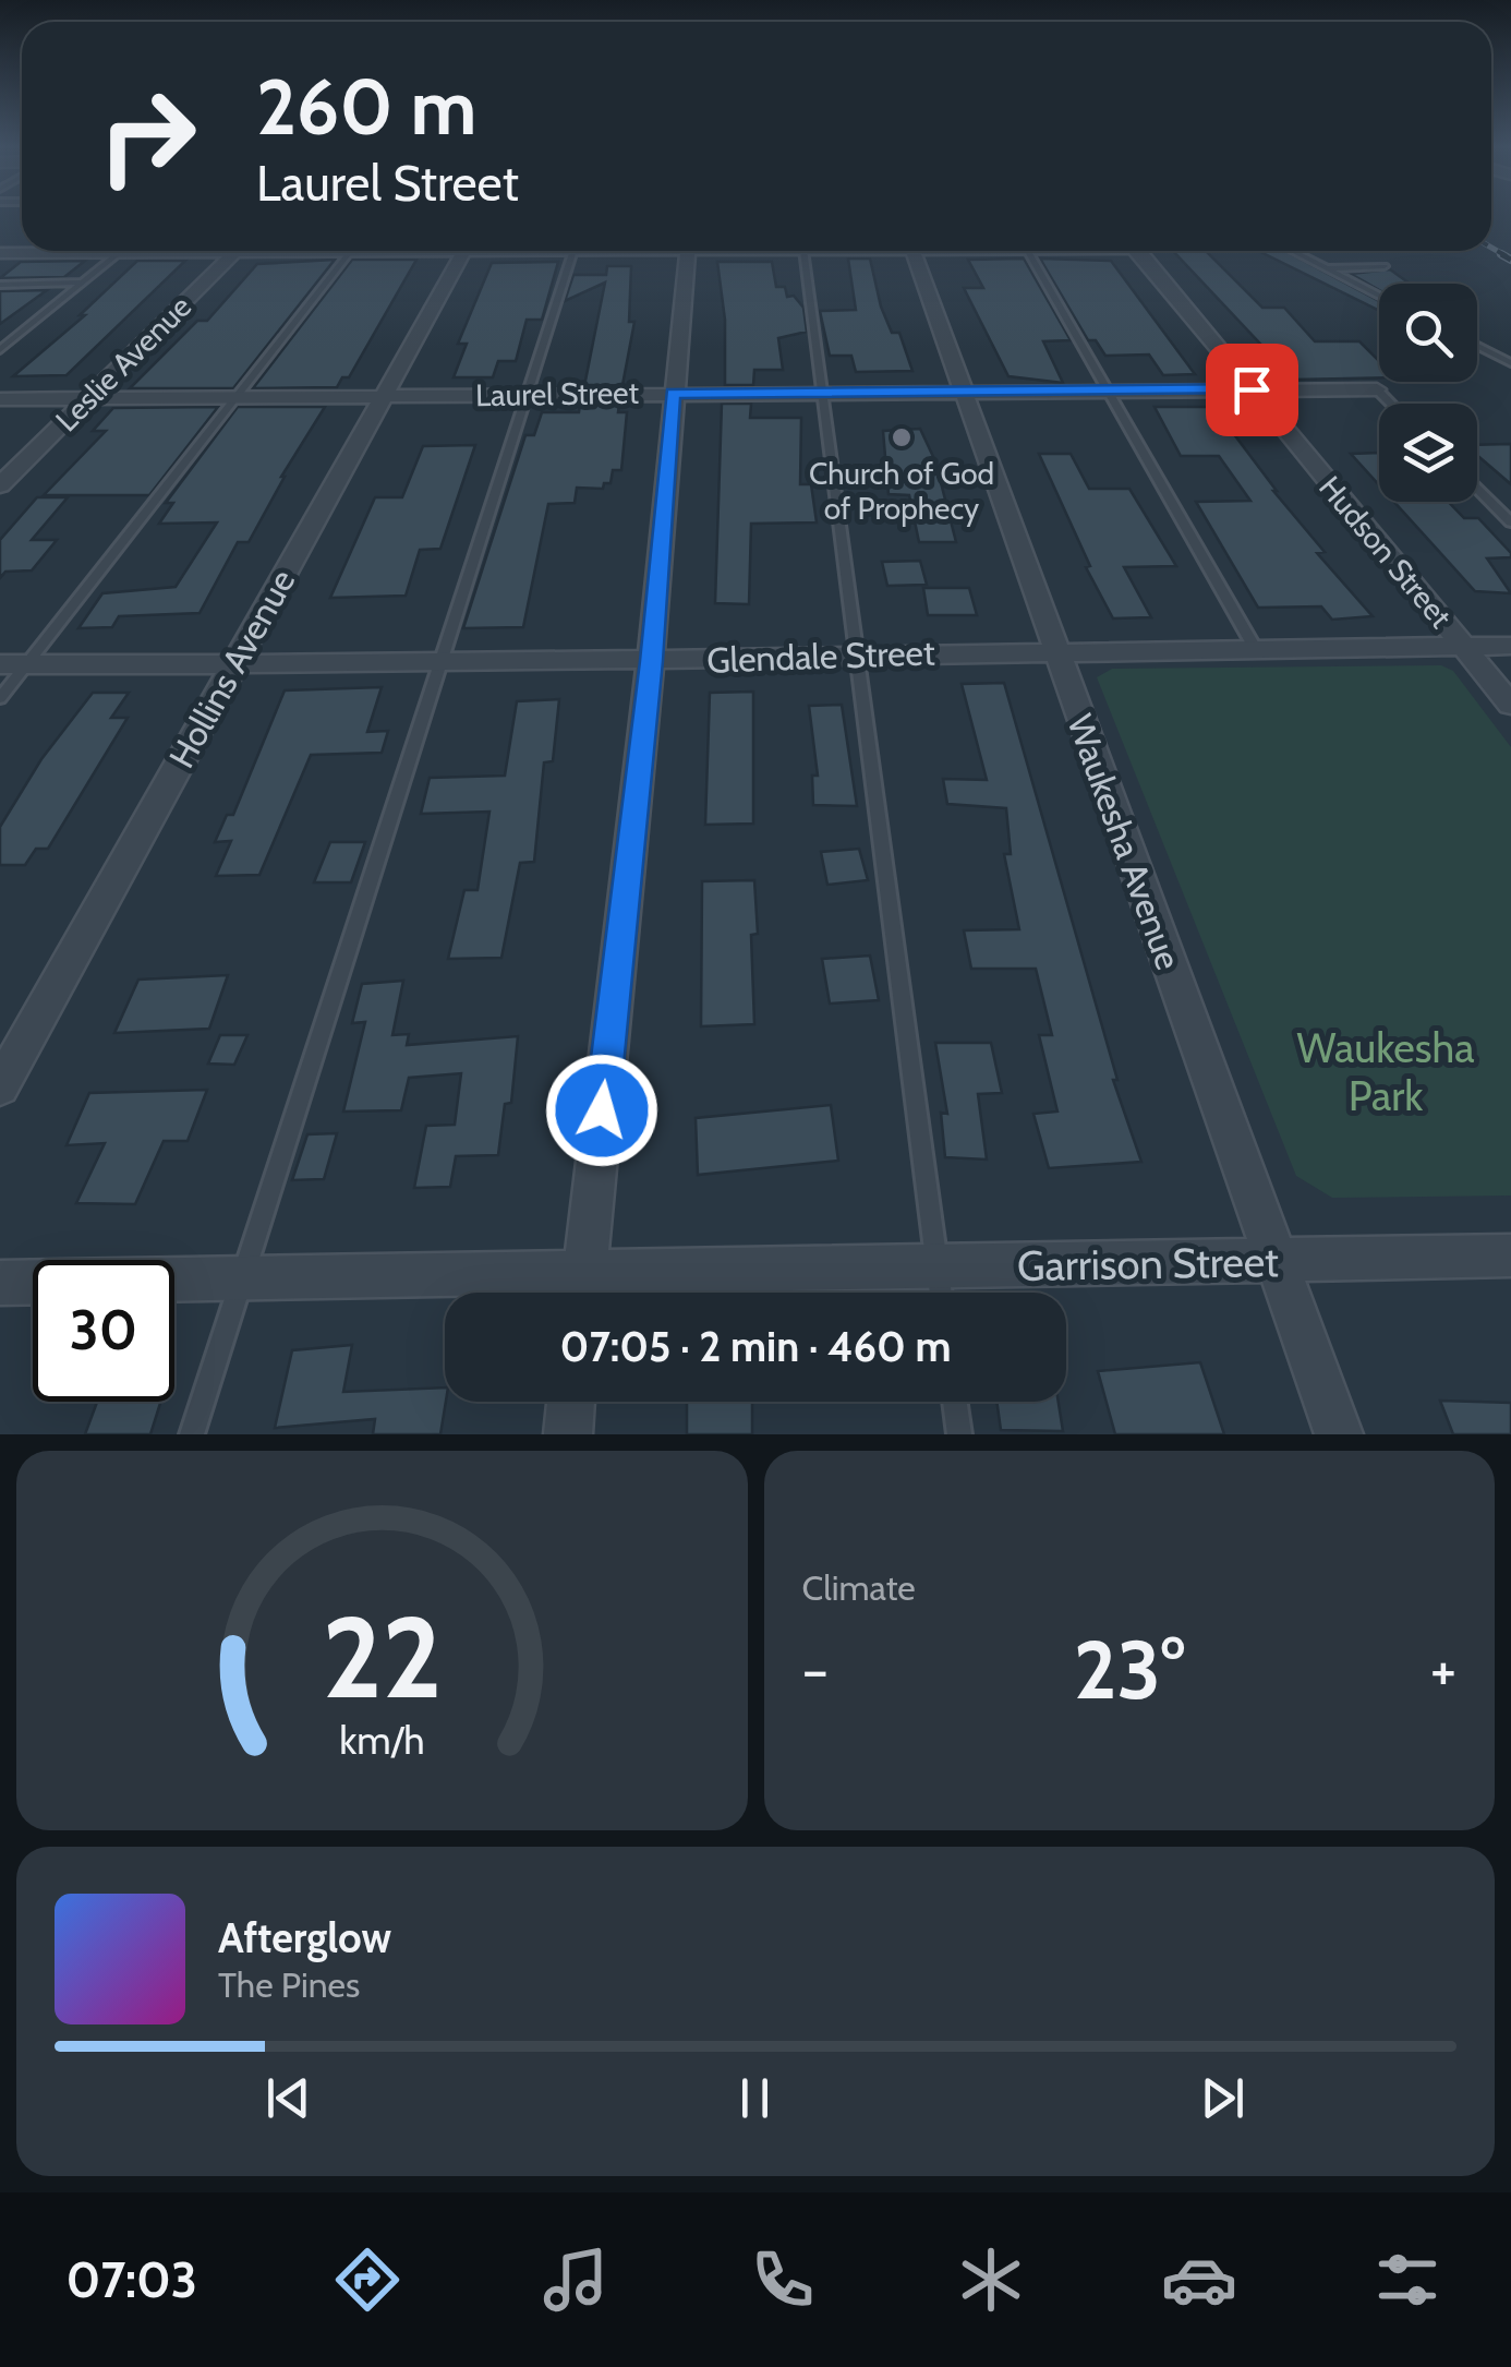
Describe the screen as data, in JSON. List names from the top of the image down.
{
  "streets": {
    "street": [
      "Leslie Avenue",
      "Laurel Street",
      "Hudson Street",
      "Glendale Street",
      "Hollins Avenue",
      "Waukesha Avenue",
      "Garrison Street"
    ]
  },
  "crossings": [
    ["Leslie Avenue", "Laurel Street"],
    ["Laurel Street", "Hudson Street"],
    ["Laurel Street", "Hollins Avenue"],
    ["Laurel Street", "Waukesha Avenue"],
    ["Hudson Street", "Glendale Street"],
    ["Glendale Street", "Hollins Avenue"],
    ["Glendale Street", "Waukesha Avenue"],
    ["Waukesha Avenue", "Garrison Street"]
  ],
  "parks": ["Waukesha Park"],
  "places": ["Church of God of Prophecy"],
  "page": {
    "turn": ["260 m", "Laurel Street"],
    "limit": "30",
    "trip": "07:05 · 2 min · 460 m",
    "tile": "Climate",
    "heat": ["−", "23°", "+"],
    "song": ["Afterglow", "The Pines"],
    "tabs": "07:03",
    "gauge": ["22", "km/h"]
  }
}
